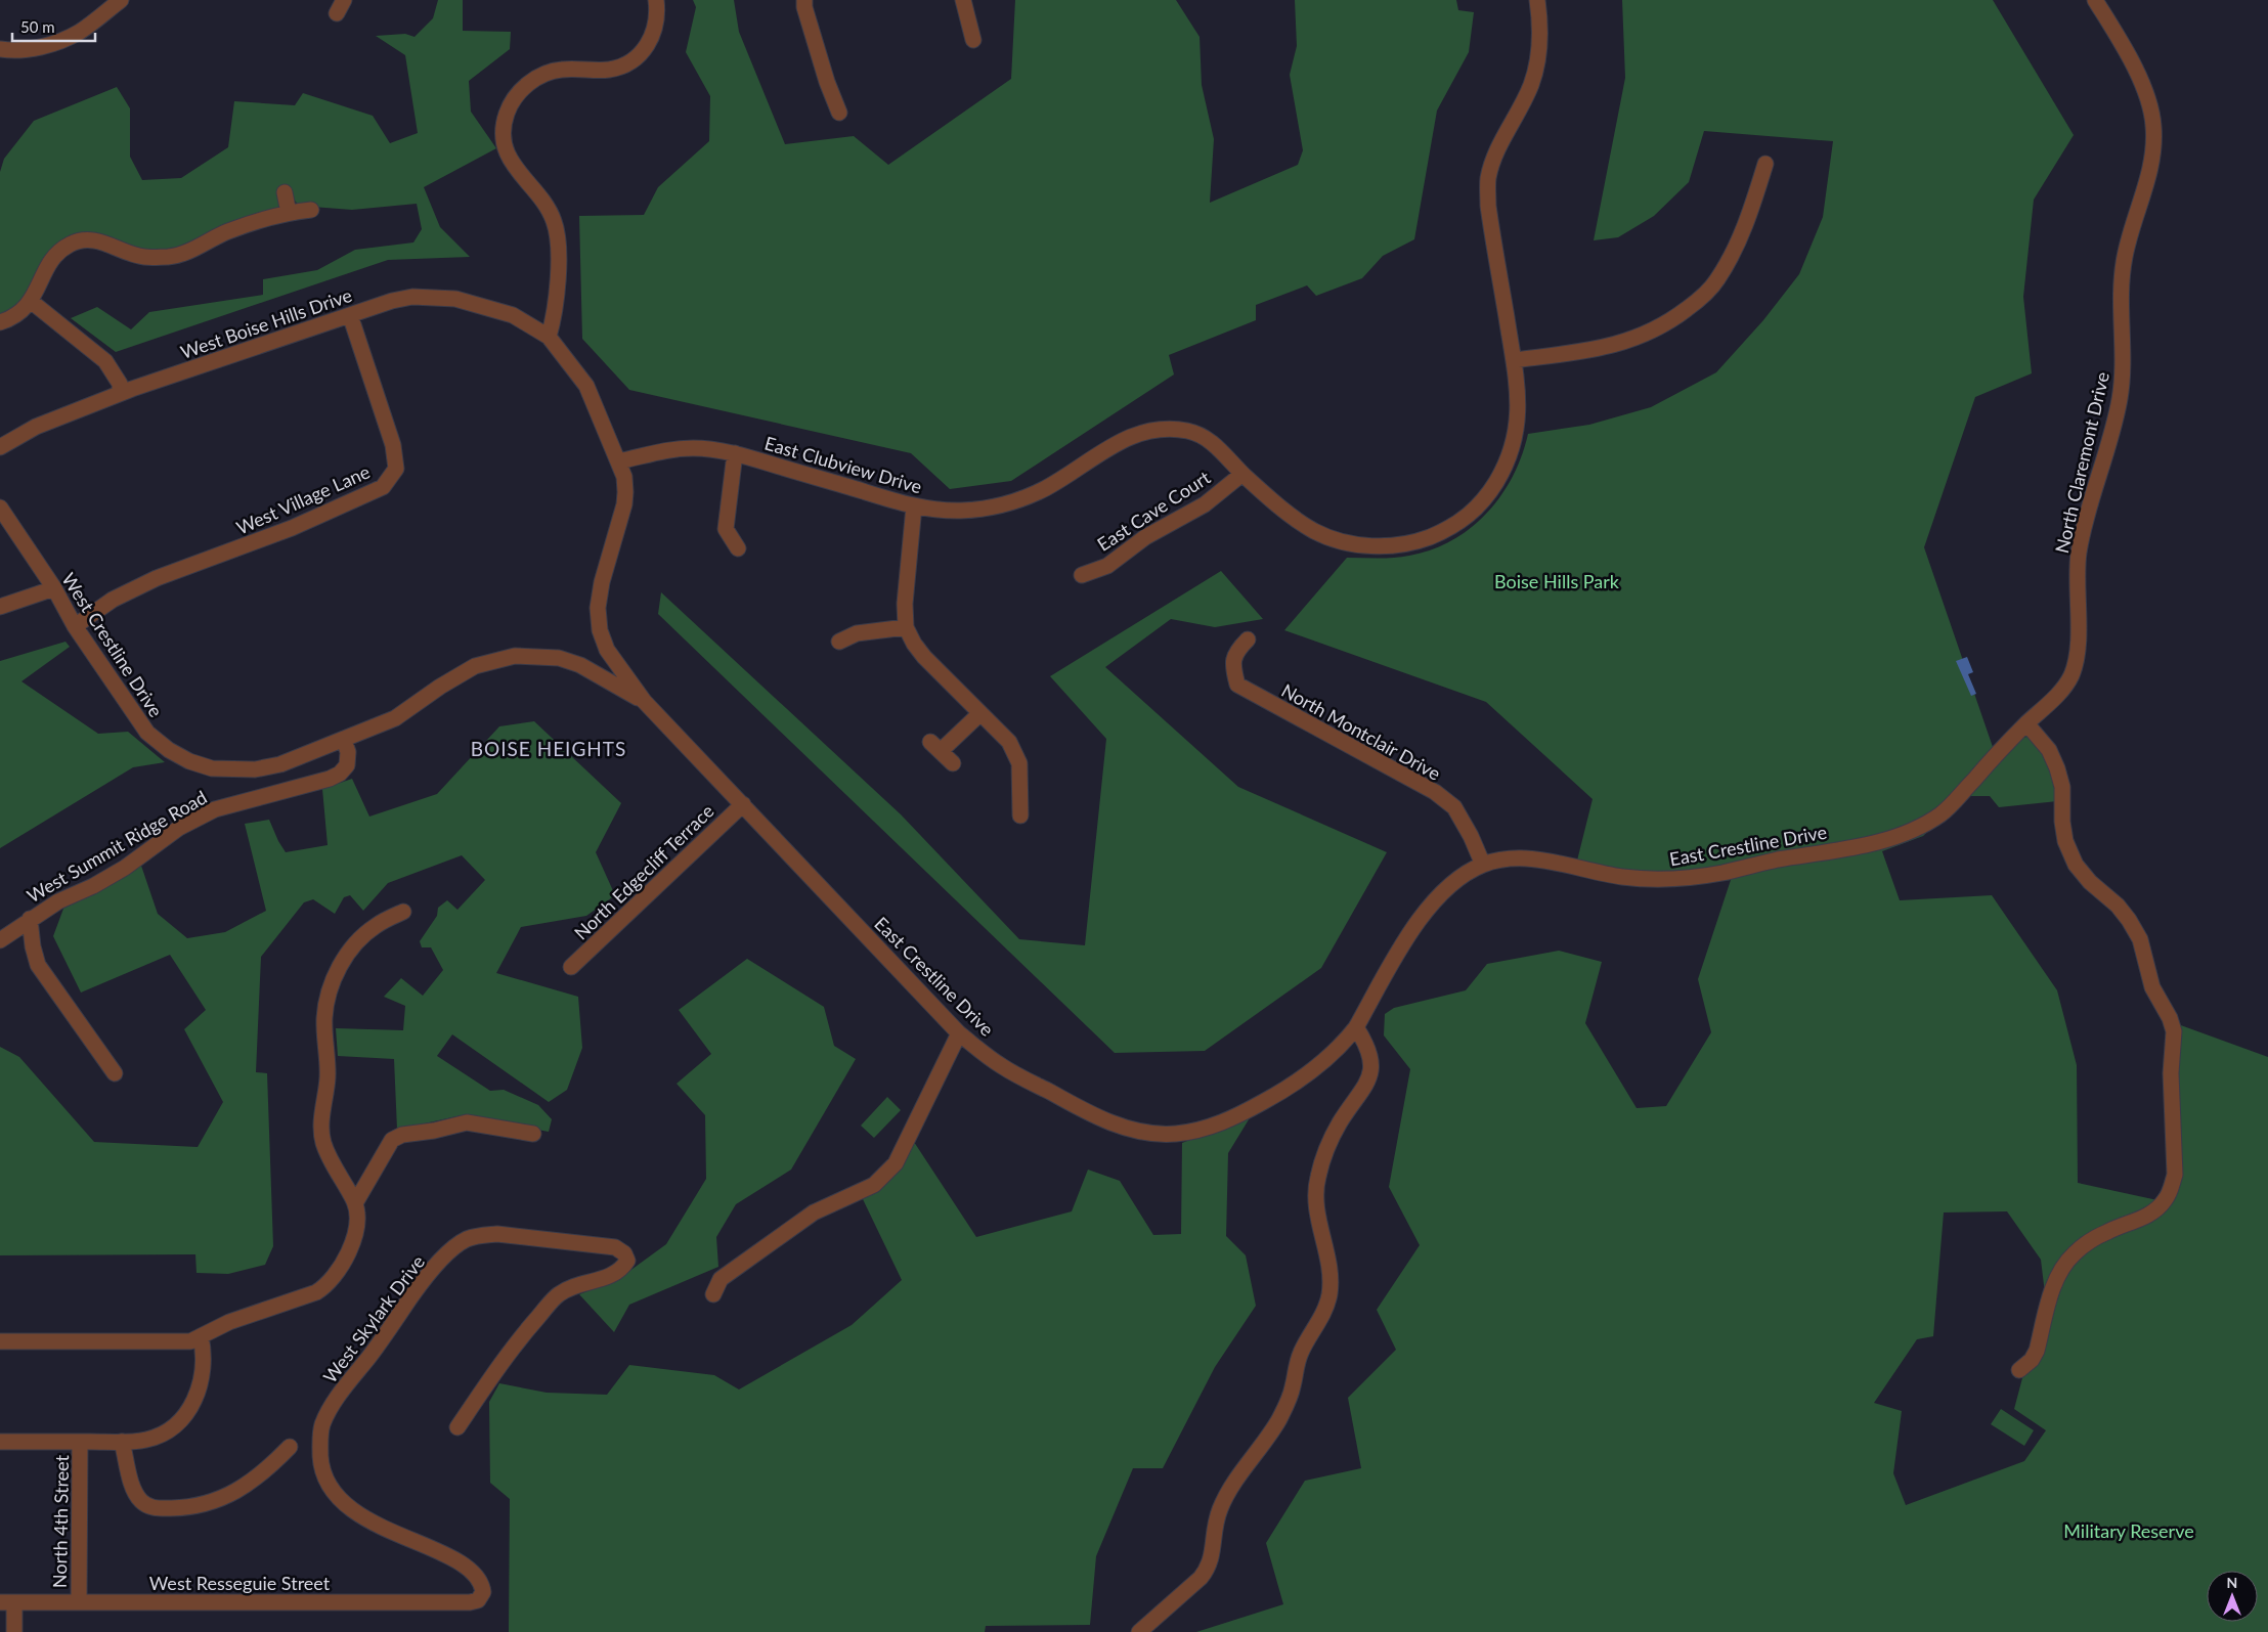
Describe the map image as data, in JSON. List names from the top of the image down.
{
  "streets": {
    "street": [
      "West Boise Hills Drive",
      "North Claremont Drive",
      "East Clubview Drive",
      "West Village Lane",
      "East Cave Court",
      "West Crestline Drive",
      "North Montclair Drive",
      "East Crestline Drive",
      "West Summit Ridge Road",
      "North Edgecliff Terrace",
      "West Skylark Drive",
      "North 4th Street",
      "West Resseguie Street"
    ]
  },
  "crossings": [
    ["West Boise Hills Drive", "West Village Lane"],
    ["North Claremont Drive", "East Crestline Drive"],
    ["East Clubview Drive", "East Cave Court"],
    ["West Village Lane", "West Crestline Drive"],
    ["West Crestline Drive", "East Crestline Drive"],
    ["West Crestline Drive", "West Summit Ridge Road"],
    ["North Montclair Drive", "East Crestline Drive"],
    ["East Crestline Drive", "North Edgecliff Terrace"],
    ["West Skylark Drive", "West Resseguie Street"],
    ["North 4th Street", "West Resseguie Street"]
  ],
  "districts": ["BOISE HEIGHTS"],
  "parks": ["Boise Hills Park", "Military Reserve"],
  "scale_bar": "50 m",
  "north": "top"
}
